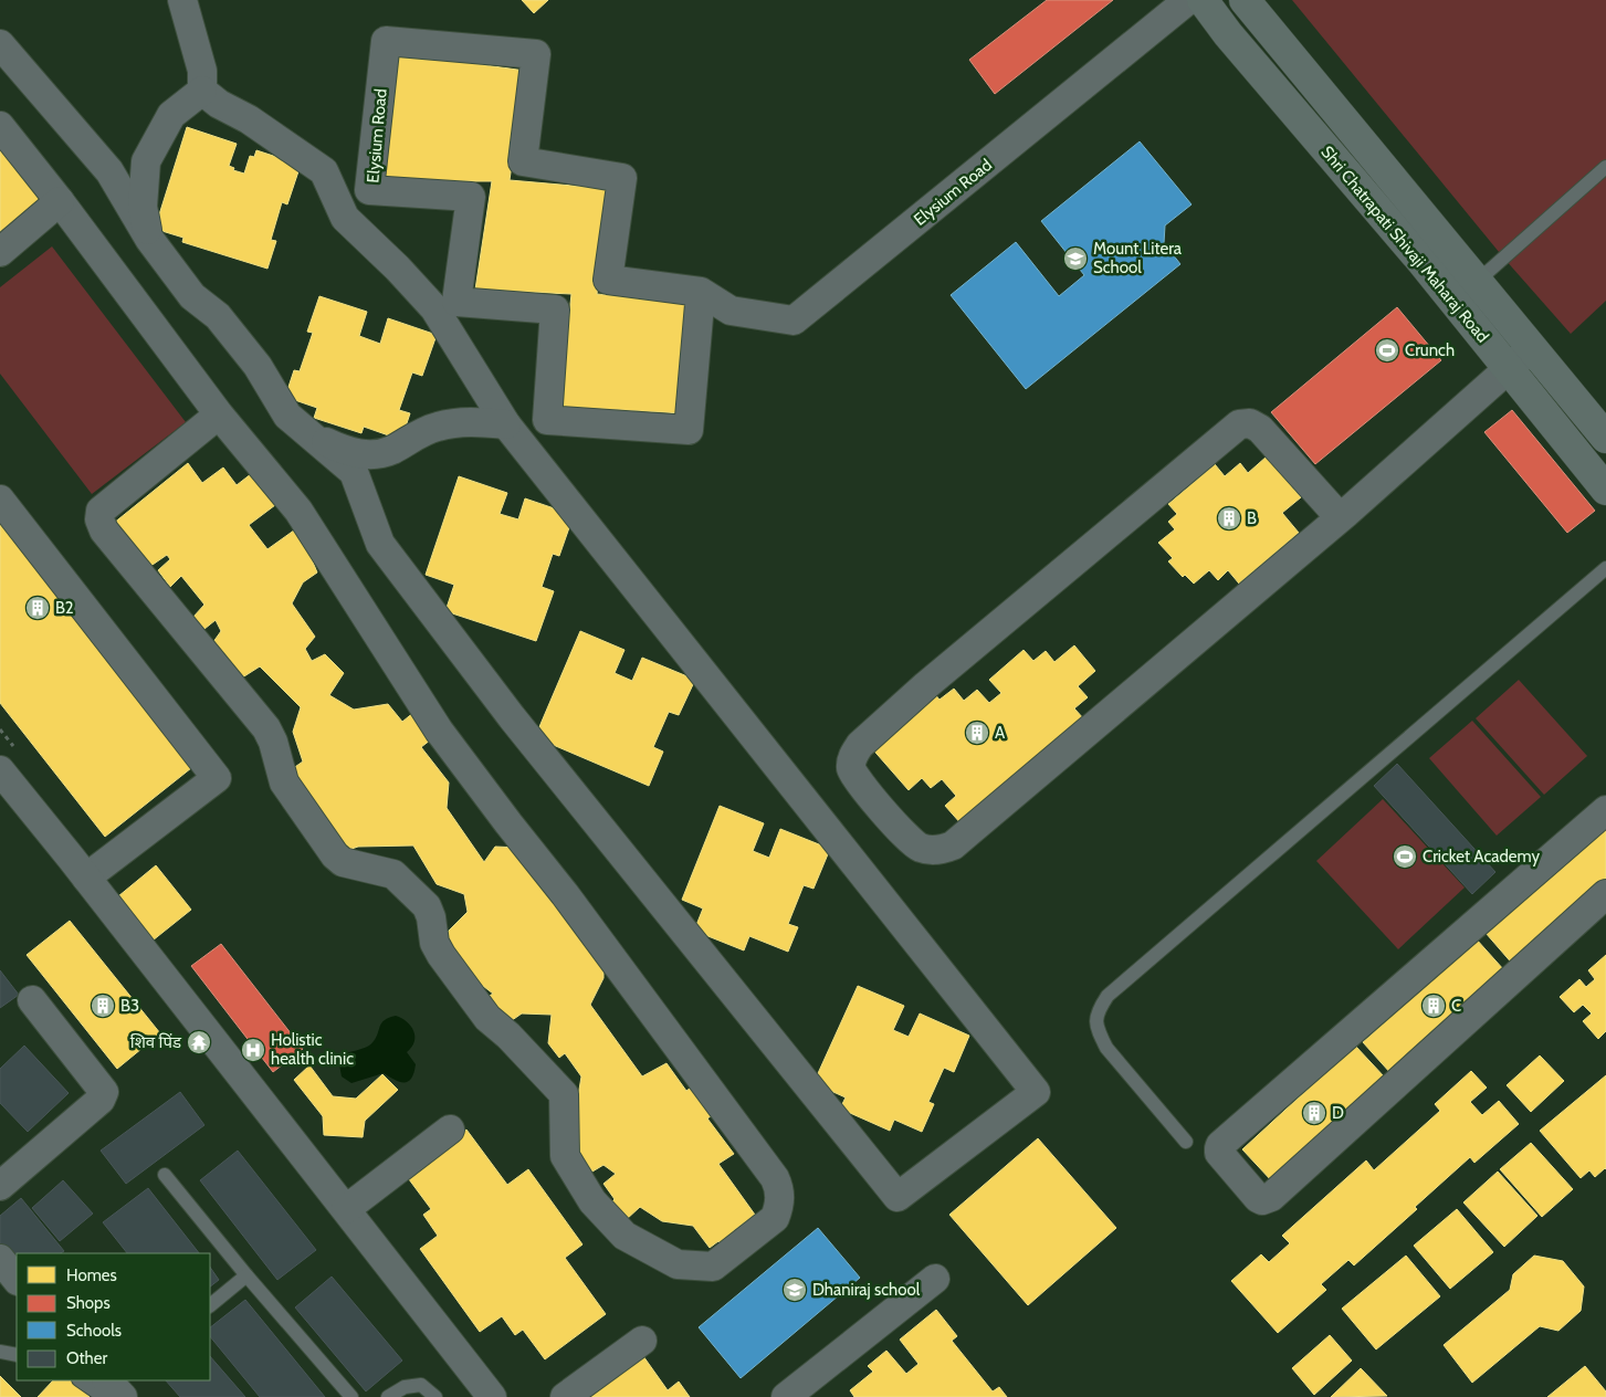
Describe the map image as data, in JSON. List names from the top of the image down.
{
  "streets": {
    "main road": ["Shri Chatrapati Shivaji Maharaj Road"],
    "street": ["Elysium Road"]
  },
  "places": {
    "school or university": ["Mount Litera School", "Dhaniraj school"],
    "sports": ["Crunch", "Cricket Academy"],
    "building": [
      "B",
      "B2",
      "A",
      "B3",
      "C",
      "D"
    ],
    "temple": ["शिव पिंड"],
    "hospital": ["Holistic health clinic"]
  },
  "legend": [
    "Homes",
    "Shops",
    "Schools",
    "Other"
  ]
}
